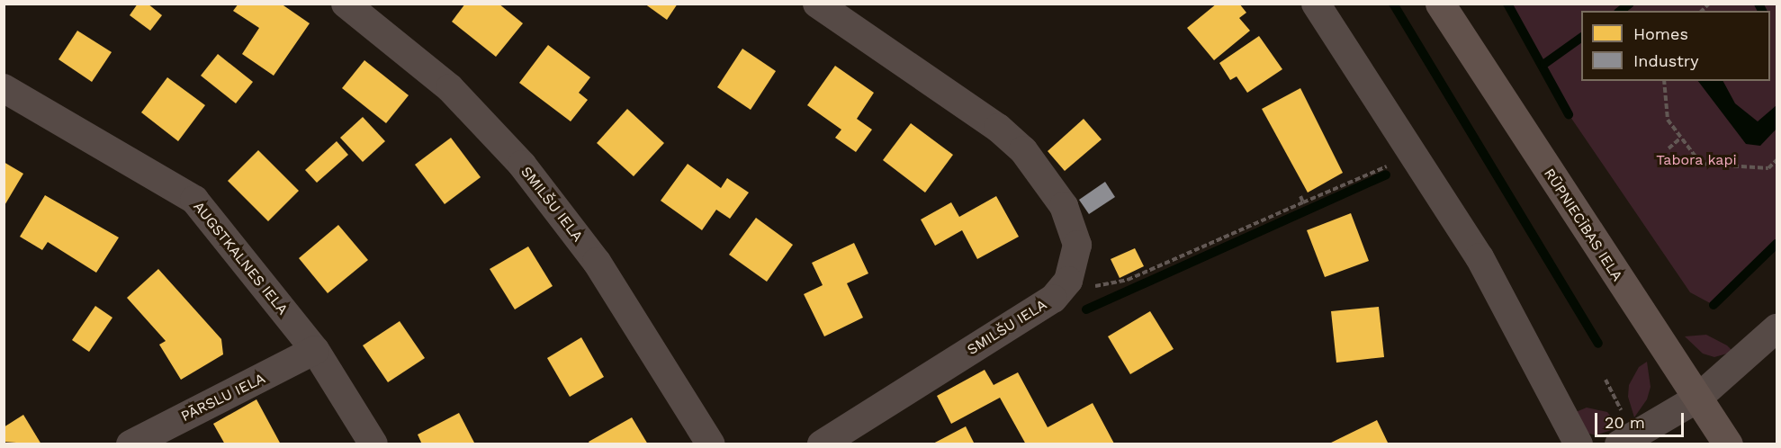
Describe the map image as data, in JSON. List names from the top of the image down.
{
  "streets": {
    "main road": ["RŪPNIECĪBAS IELA"],
    "street": ["SMILŠU IELA", "AUGSTKALNES IELA", "PĀRSLU IELA"]
  },
  "crossings": [
    ["AUGSTKALNES IELA", "PĀRSLU IELA"]
  ],
  "parks": ["Tabora kapi"],
  "legend": ["Homes", "Industry"],
  "scale_bar": "20 m"
}
